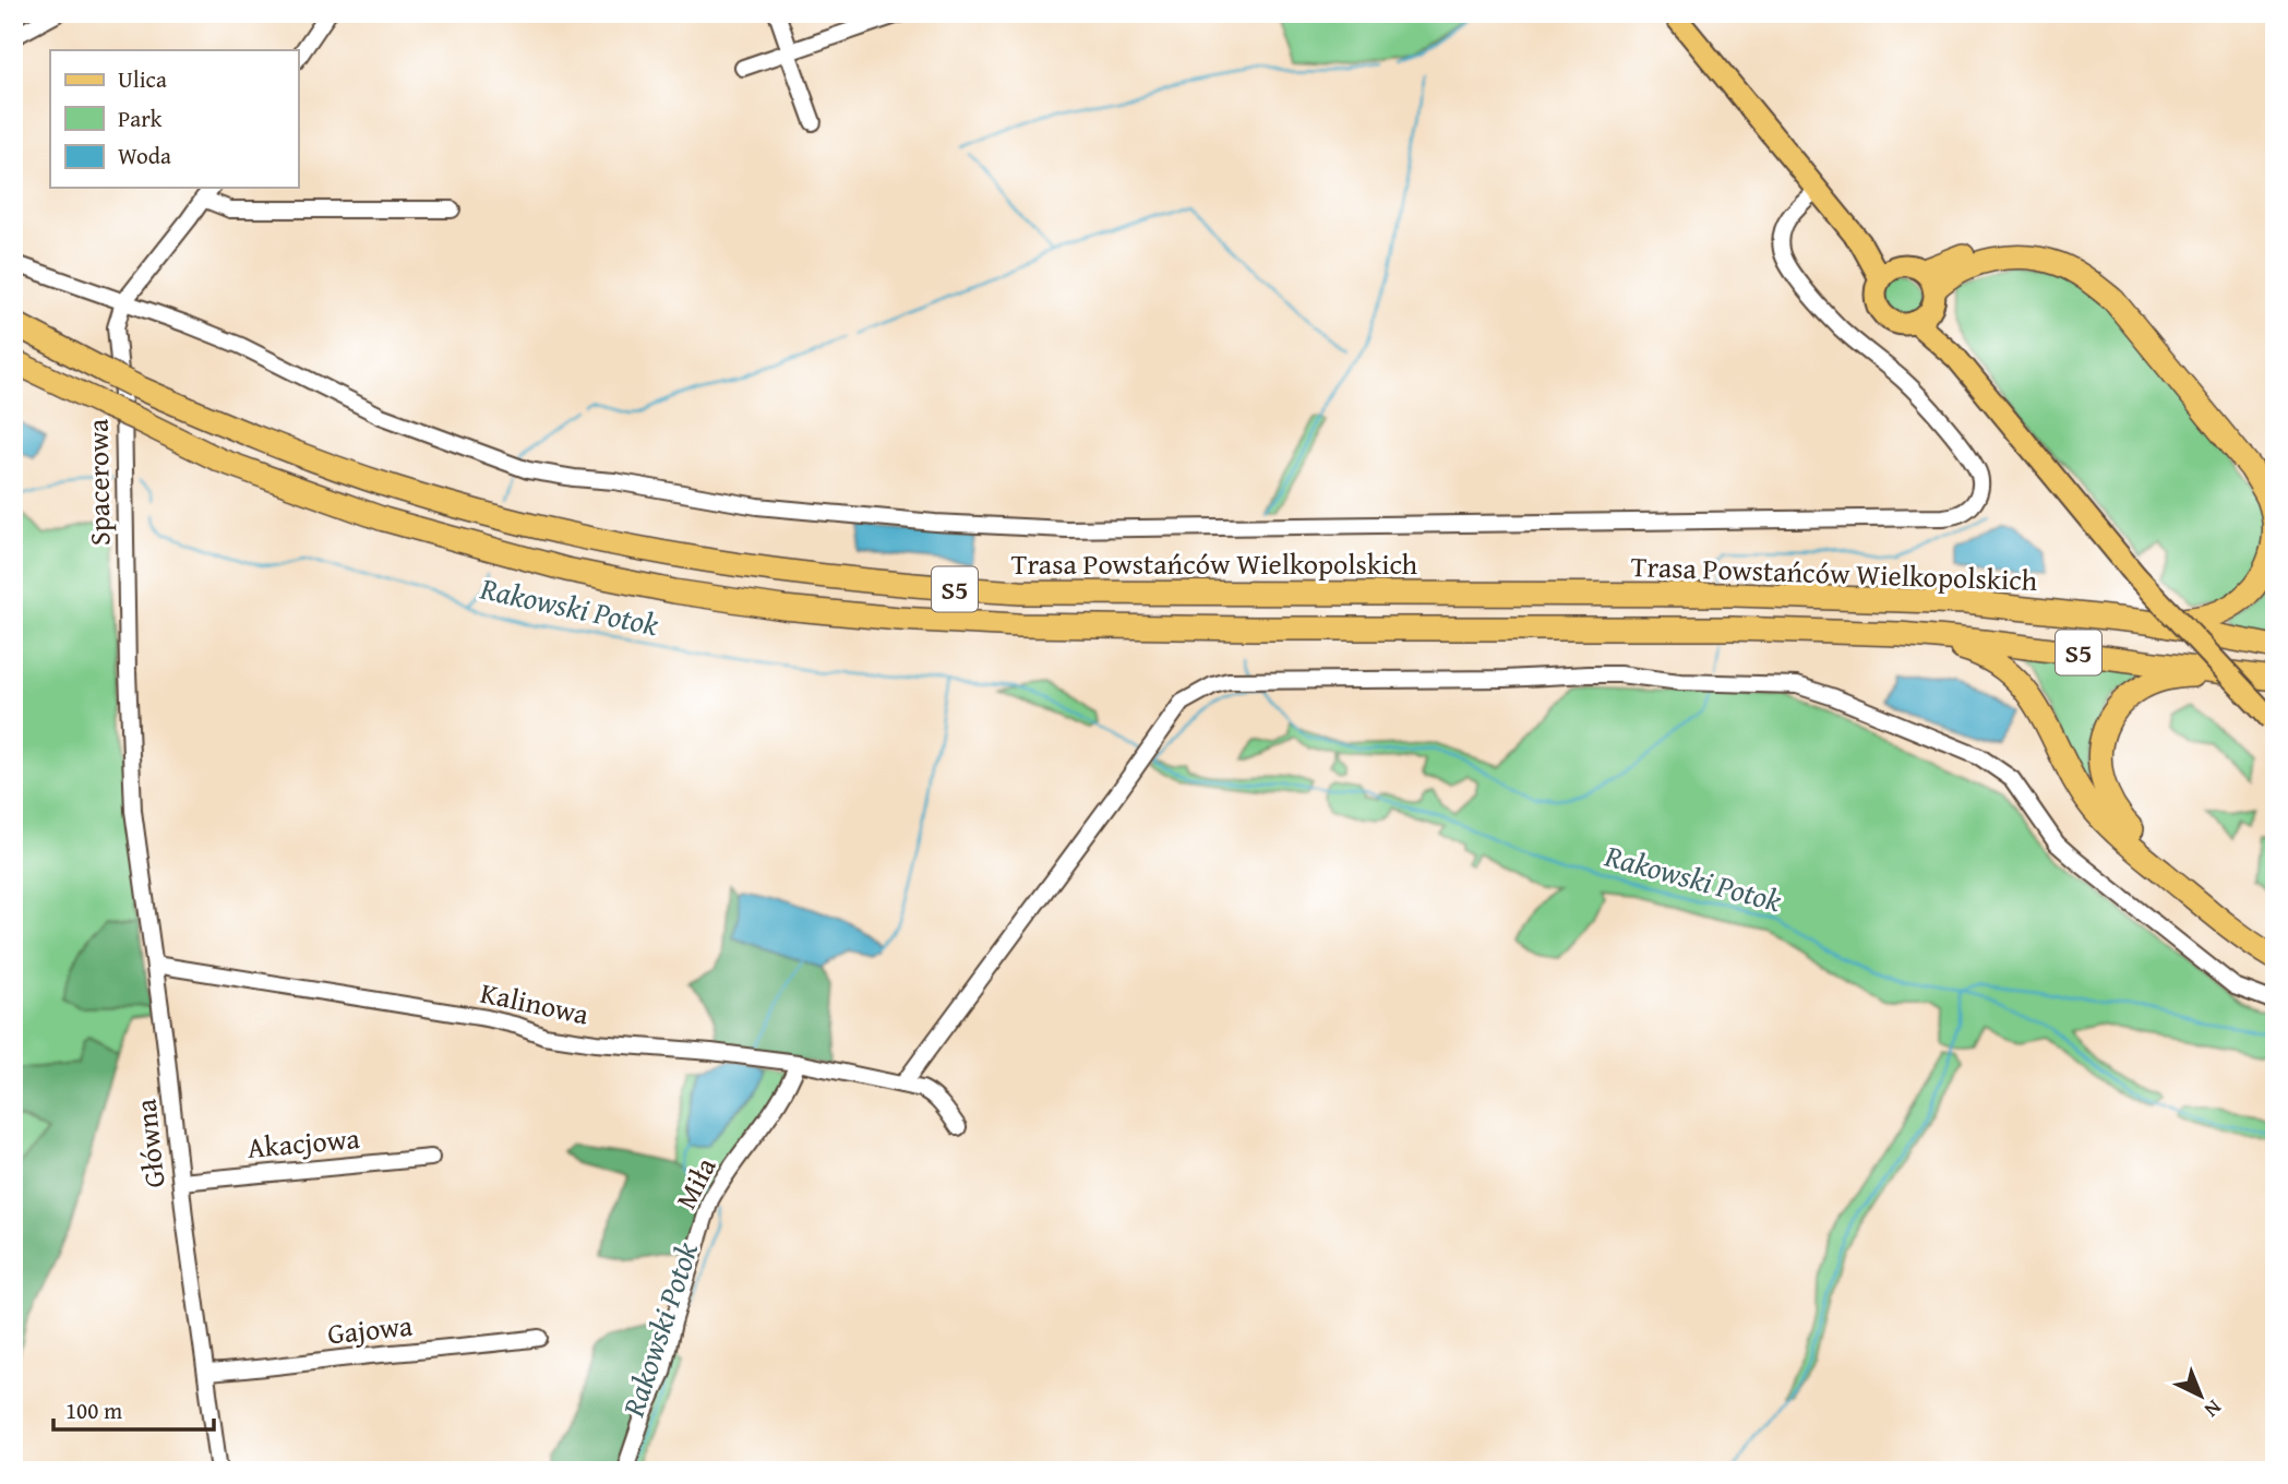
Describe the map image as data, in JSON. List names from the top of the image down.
{
  "streets": {
    "highway": ["Trasa Powstańców Wielkopolskich", "S5"],
    "street": [
      "Spacerowa",
      "Kalinowa",
      "Akacjowa",
      "Główna",
      "Miła",
      "Gajowa"
    ]
  },
  "crossings": [
    ["Spacerowa", "Główna"],
    ["Kalinowa", "Główna"],
    ["Kalinowa", "Miła"],
    ["Akacjowa", "Główna"],
    ["Główna", "Gajowa"]
  ],
  "water": ["Rakowski Potok"],
  "legend": ["Ulica", "Park", "Woda"],
  "scale_bar": "100 m",
  "north": "bottom right"
}
